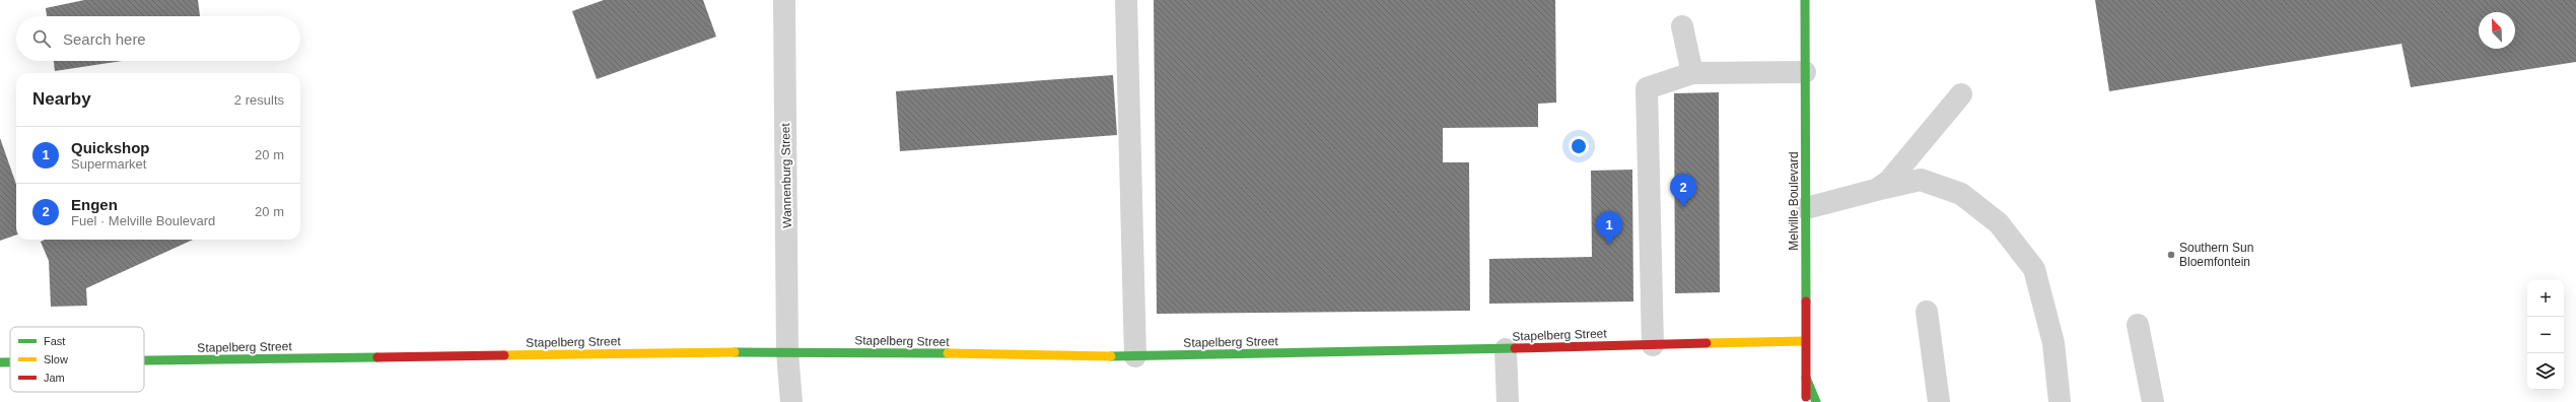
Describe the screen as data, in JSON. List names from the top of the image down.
{
  "streets": {
    "main road": ["Melville Boulevard", "Stapelberg Street"],
    "street": ["Wannenburg Street"]
  },
  "crossings": [
    ["Wannenburg Street", "Stapelberg Street"],
    ["Melville Boulevard", "Stapelberg Street"]
  ],
  "places": ["Southern Sun Bloemfontein"],
  "legend": ["Fast", "Slow", "Jam"],
  "north": "top left",
  "page": {
    "search": "Search here",
    "heading": ["Nearby", "2 results"],
    "list": [
      {
        "mark": "1",
        "name": "Quickshop",
        "note": "Supermarket",
        "value": "20 m"
      },
      {
        "mark": "2",
        "name": "Engen",
        "note": "Fuel · Melville Boulevard",
        "value": "20 m"
      }
    ],
    "pins": ["2", "1"],
    "map_buttons": ["+", "−"]
  }
}
